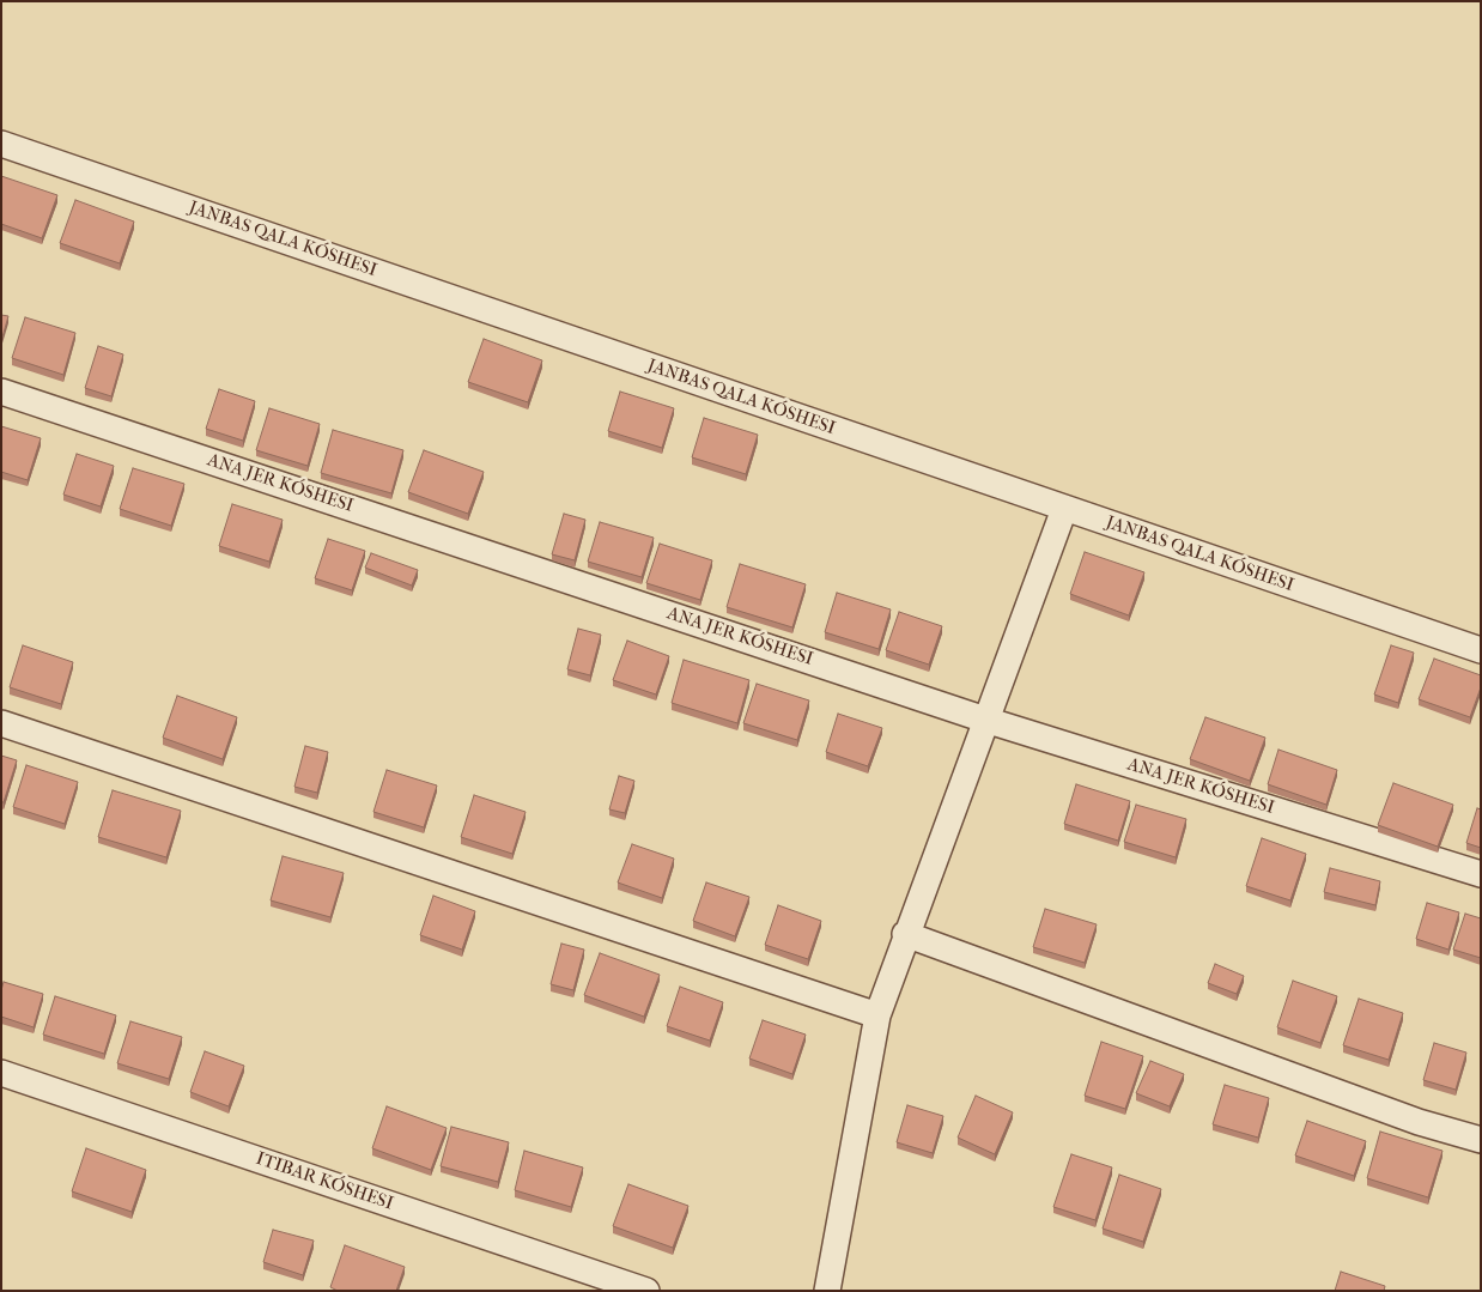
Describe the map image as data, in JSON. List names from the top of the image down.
{
  "streets": {
    "street": ["JANBAS QALA KÓSHESI", "ANA JER KÓSHESI", "ITIBAR KÓSHESI"]
  }
}
